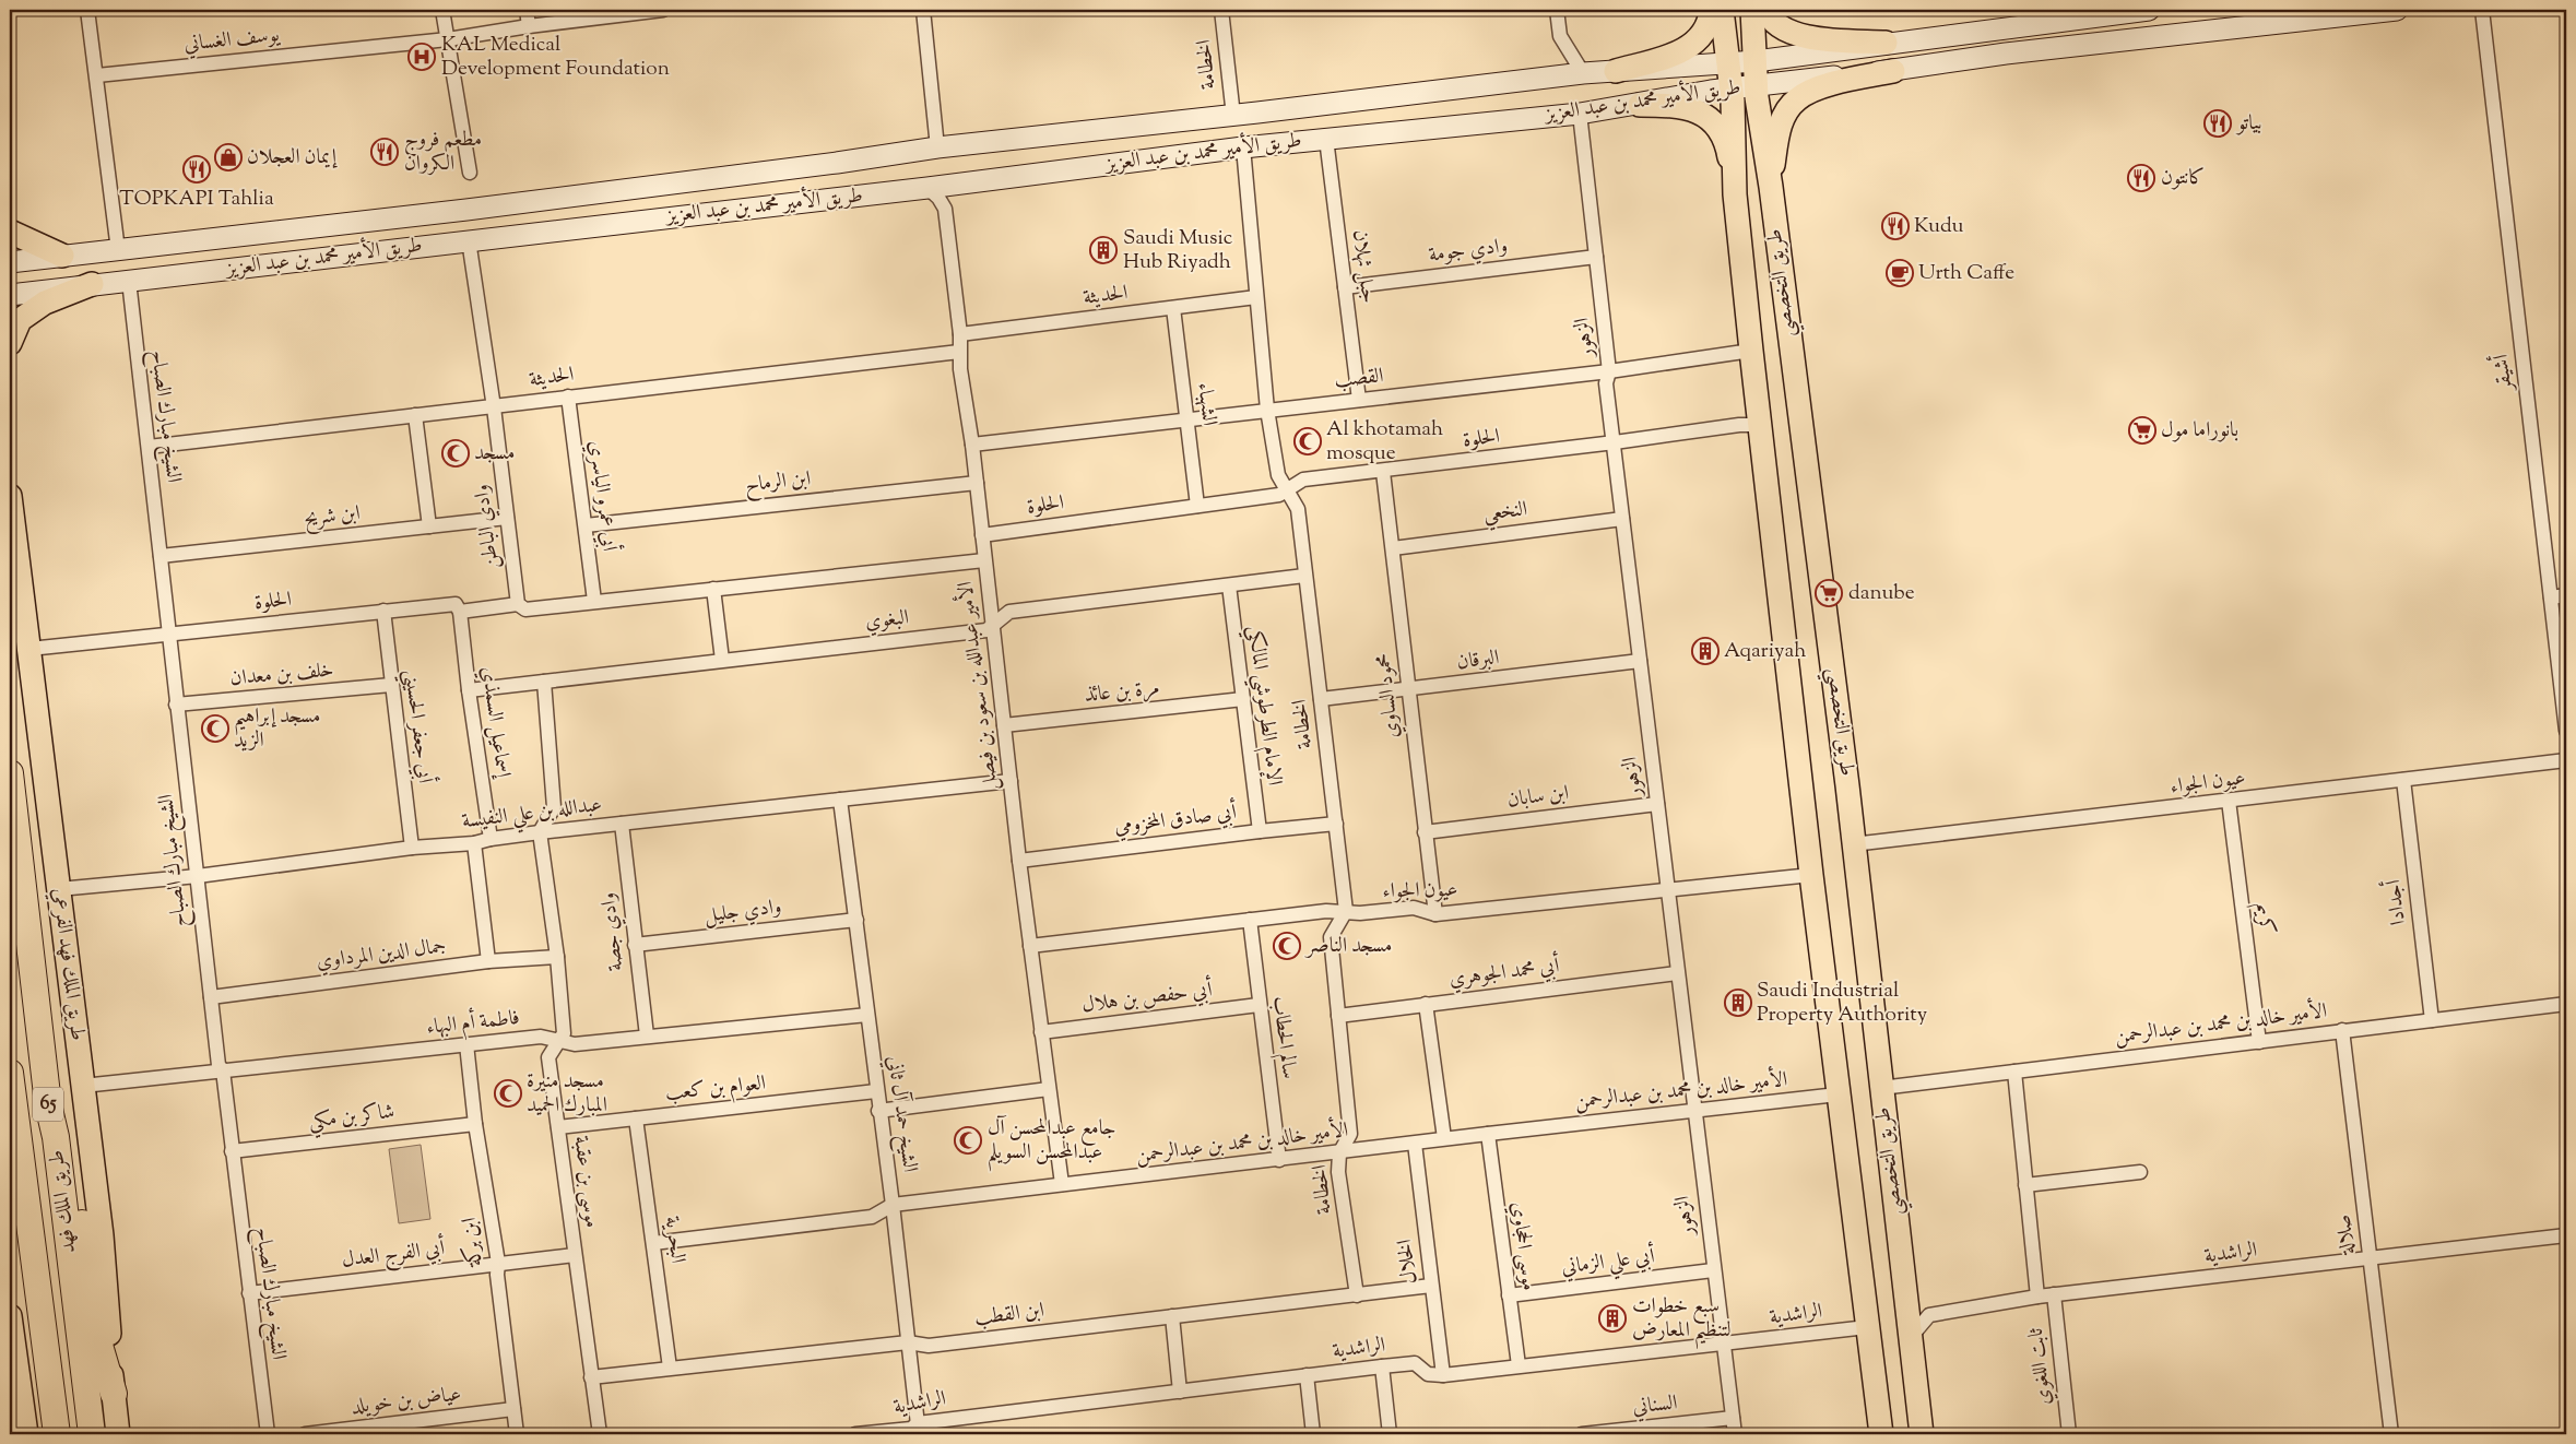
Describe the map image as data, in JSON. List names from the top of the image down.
{
  "streets": {
    "highway": ["65", "طريق الملك فهد"],
    "main road": ["طريق الأمير محمد بن عبد العزيز", "طريق التخصصي", "طريق الملك فهد الفرعي"],
    "street": [
      "يوسف الغساني",
      "الخطامة",
      "وادي جومة",
      "جبل ثهلان",
      "الحديثة",
      "الزهور",
      "أشيقر",
      "القصب",
      "الشهباء",
      "الشيخ مبارك الصباح",
      "الحلوة",
      "ابن الرماح",
      "أبي عمرو الياسري",
      "النخعي",
      "ابن شريح",
      "وادي الباطن",
      "البغوي",
      "البرقان",
      "خلف بن معدان",
      "الأمير عبدالله بن سعود بن فيصل",
      "مرة بن عائذ",
      "محمود الساوي",
      "الإمام الطرطوشي المالكي",
      "إسماعيل السمذي",
      "أبي جعفر الحسيني",
      "عيون الجواء",
      "ابن سابان",
      "عبدالله بن علي النفيسة",
      "أبي صادق المخزومي",
      "أجدادا",
      "وادي جليل",
      "كريم",
      "وادي جصة",
      "جمال الدين المرداوي",
      "أبي محمد الجوهري",
      "أبي حفص بن هلال",
      "فاطمة أم البهاء",
      "الأمير خالد بن محمد بن عبدالرحمن",
      "سالم الحطاب",
      "العوام بن كعب",
      "الشيخ حمد آل ثاني",
      "شاكر بن مكي",
      "موسى بن عقبة",
      "صلالة",
      "البحرية",
      "ابن بركة",
      "موسى الحجاوي",
      "الراشدية",
      "أبي الفرج العدل",
      "الخلال",
      "أبي علي الزماني",
      "ابن القطب",
      "ثابت اللغوي",
      "عياض بن خويلد",
      "السناني"
    ]
  },
  "crossings": [
    ["الخطامة", "طريق الأمير محمد بن عبد العزيز"],
    ["الخطامة", "الحديثة"],
    ["الخطامة", "القصب"],
    ["الخطامة", "الحلوة"],
    ["الخطامة", "البغوي"],
    ["الخطامة", "البرقان"],
    ["الخطامة", "عيون الجواء"],
    ["الخطامة", "أبي صادق المخزومي"],
    ["الخطامة", "أبي محمد الجوهري"],
    ["الخطامة", "الأمير خالد بن محمد بن عبدالرحمن"],
    ["الخطامة", "ابن القطب"],
    ["طريق الأمير محمد بن عبد العزيز", "جبل ثهلان"],
    ["طريق الأمير محمد بن عبد العزيز", "طريق التخصصي"],
    ["طريق الأمير محمد بن عبد العزيز", "الزهور"],
    ["طريق الأمير محمد بن عبد العزيز", "الشيخ مبارك الصباح"],
    ["طريق الأمير محمد بن عبد العزيز", "وادي الباطن"],
    ["طريق الأمير محمد بن عبد العزيز", "الأمير عبدالله بن سعود بن فيصل"],
    ["وادي جومة", "جبل ثهلان"],
    ["وادي جومة", "الزهور"],
    ["جبل ثهلان", "القصب"],
    ["طريق التخصصي", "القصب"],
    ["طريق التخصصي", "الحلوة"],
    ["طريق التخصصي", "عيون الجواء"],
    ["طريق التخصصي", "الأمير خالد بن محمد بن عبدالرحمن"],
    ["طريق التخصصي", "الراشدية"],
    ["الحديثة", "الشهباء"],
    ["الحديثة", "الشيخ مبارك الصباح"],
    ["الحديثة", "أبي عمرو الياسري"],
    ["الحديثة", "وادي الباطن"],
    ["الحديثة", "الأمير عبدالله بن سعود بن فيصل"],
    ["الزهور", "القصب"],
    ["الزهور", "الحلوة"],
    ["الزهور", "النخعي"],
    ["الزهور", "البرقان"],
    ["الزهور", "عيون الجواء"],
    ["الزهور", "ابن سابان"],
    ["الزهور", "أبي محمد الجوهري"],
    ["الزهور", "الأمير خالد بن محمد بن عبدالرحمن"],
    ["الزهور", "الراشدية"],
    ["الزهور", "أبي علي الزماني"],
    ["الزهور", "السناني"],
    ["القصب", "الشهباء"],
    ["القصب", "الأمير عبدالله بن سعود بن فيصل"],
    ["الشهباء", "الحلوة"],
    ["الشيخ مبارك الصباح", "الحلوة"],
    ["الشيخ مبارك الصباح", "ابن شريح"],
    ["الشيخ مبارك الصباح", "خلف بن معدان"],
    ["الشيخ مبارك الصباح", "عبدالله بن علي النفيسة"],
    ["الشيخ مبارك الصباح", "جمال الدين المرداوي"],
    ["الشيخ مبارك الصباح", "فاطمة أم البهاء"],
    ["الشيخ مبارك الصباح", "شاكر بن مكي"],
    ["الشيخ مبارك الصباح", "أبي الفرج العدل"],
    ["الحلوة", "أبي عمرو الياسري"],
    ["الحلوة", "وادي الباطن"],
    ["الحلوة", "الأمير عبدالله بن سعود بن فيصل"],
    ["الحلوة", "محمود الساوي"],
    ["الحلوة", "إسماعيل السمذي"],
    ["الحلوة", "أبي جعفر الحسيني"],
    ["الحلوة", "طريق الملك فهد الفرعي"],
    ["ابن الرماح", "أبي عمرو الياسري"],
    ["ابن الرماح", "الأمير عبدالله بن سعود بن فيصل"],
    ["النخعي", "محمود الساوي"],
    ["ابن شريح", "وادي الباطن"],
    ["البغوي", "الأمير عبدالله بن سعود بن فيصل"],
    ["البغوي", "الإمام الطرطوشي المالكي"],
    ["البغوي", "إسماعيل السمذي"],
    ["البرقان", "محمود الساوي"],
    ["خلف بن معدان", "أبي جعفر الحسيني"],
    ["الأمير عبدالله بن سعود بن فيصل", "مرة بن عائذ"],
    ["الأمير عبدالله بن سعود بن فيصل", "عيون الجواء"],
    ["الأمير عبدالله بن سعود بن فيصل", "عبدالله بن علي النفيسة"],
    ["الأمير عبدالله بن سعود بن فيصل", "أبي صادق المخزومي"],
    ["الأمير عبدالله بن سعود بن فيصل", "أبي حفص بن هلال"],
    ["الأمير عبدالله بن سعود بن فيصل", "الأمير خالد بن محمد بن عبدالرحمن"],
    ["مرة بن عائذ", "الإمام الطرطوشي المالكي"],
    ["محمود الساوي", "عيون الجواء"],
    ["محمود الساوي", "ابن سابان"],
    ["الإمام الطرطوشي المالكي", "أبي صادق المخزومي"],
    ["إسماعيل السمذي", "عبدالله بن علي النفيسة"],
    ["أبي جعفر الحسيني", "عبدالله بن علي النفيسة"],
    ["عيون الجواء", "أجدادا"],
    ["عيون الجواء", "كريم"],
    ["عيون الجواء", "سالم الحطاب"],
    ["عبدالله بن علي النفيسة", "وادي جصة"],
    ["عبدالله بن علي النفيسة", "طريق الملك فهد الفرعي"],
    ["عبدالله بن علي النفيسة", "الشيخ حمد آل ثاني"],
    ["عبدالله بن علي النفيسة", "موسى بن عقبة"],
    ["أجدادا", "الأمير خالد بن محمد بن عبدالرحمن"],
    ["وادي جليل", "وادي جصة"],
    ["وادي جليل", "الشيخ حمد آل ثاني"],
    ["كريم", "الأمير خالد بن محمد بن عبدالرحمن"],
    ["وادي جصة", "فاطمة أم البهاء"],
    ["جمال الدين المرداوي", "موسى بن عقبة"],
    ["طريق الملك فهد الفرعي", "فاطمة أم البهاء"],
    ["أبي حفص بن هلال", "سالم الحطاب"],
    ["فاطمة أم البهاء", "الشيخ حمد آل ثاني"],
    ["فاطمة أم البهاء", "موسى بن عقبة"],
    ["فاطمة أم البهاء", "ابن بركة"],
    ["الأمير خالد بن محمد بن عبدالرحمن", "سالم الحطاب"],
    ["الأمير خالد بن محمد بن عبدالرحمن", "الشيخ حمد آل ثاني"],
    ["الأمير خالد بن محمد بن عبدالرحمن", "صلالة"],
    ["الأمير خالد بن محمد بن عبدالرحمن", "البحرية"],
    ["الأمير خالد بن محمد بن عبدالرحمن", "موسى الحجاوي"],
    ["الأمير خالد بن محمد بن عبدالرحمن", "الخلال"],
    ["العوام بن كعب", "الشيخ حمد آل ثاني"],
    ["العوام بن كعب", "موسى بن عقبة"],
    ["العوام بن كعب", "البحرية"],
    ["الشيخ حمد آل ثاني", "الراشدية"],
    ["الشيخ حمد آل ثاني", "ابن القطب"],
    ["شاكر بن مكي", "ابن بركة"],
    ["موسى بن عقبة", "أبي الفرج العدل"],
    ["موسى بن عقبة", "ابن القطب"],
    ["صلالة", "الراشدية"],
    ["البحرية", "ابن القطب"],
    ["ابن بركة", "أبي الفرج العدل"],
    ["ابن بركة", "عياض بن خويلد"],
    ["موسى الحجاوي", "الراشدية"],
    ["موسى الحجاوي", "أبي علي الزماني"],
    ["الراشدية", "الخلال"],
    ["الراشدية", "ثابت اللغوي"],
    ["الخلال", "ابن القطب"]
  ],
  "places": {
    "hospital": ["KAL Medical Development Foundation"],
    "restaurant": [
      "بياتو",
      "مطعم فروج الكروان",
      "TOPKAPI Tahlia",
      "كانتون",
      "Kudu"
    ],
    "shop": ["إيمان العجلان"],
    "building": [
      "Saudi Music Hub Riyadh",
      "Aqariyah",
      "Saudi Industrial Property Authority",
      "سبع خطوات لتنظيم المعارض"
    ],
    "cafe": ["Urth Caffe"],
    "supermarket": ["بانوراما مول", "danube"],
    "mosque": [
      "Al khotamah mosque",
      "مسجد",
      "مسجد إبراهيم الزيد",
      "مسجد الناصر",
      "مسجد منيرة المبارك الحميد",
      "جامع عبدالمحسن آل عبدالمحسن السويلم"
    ]
  }
}
